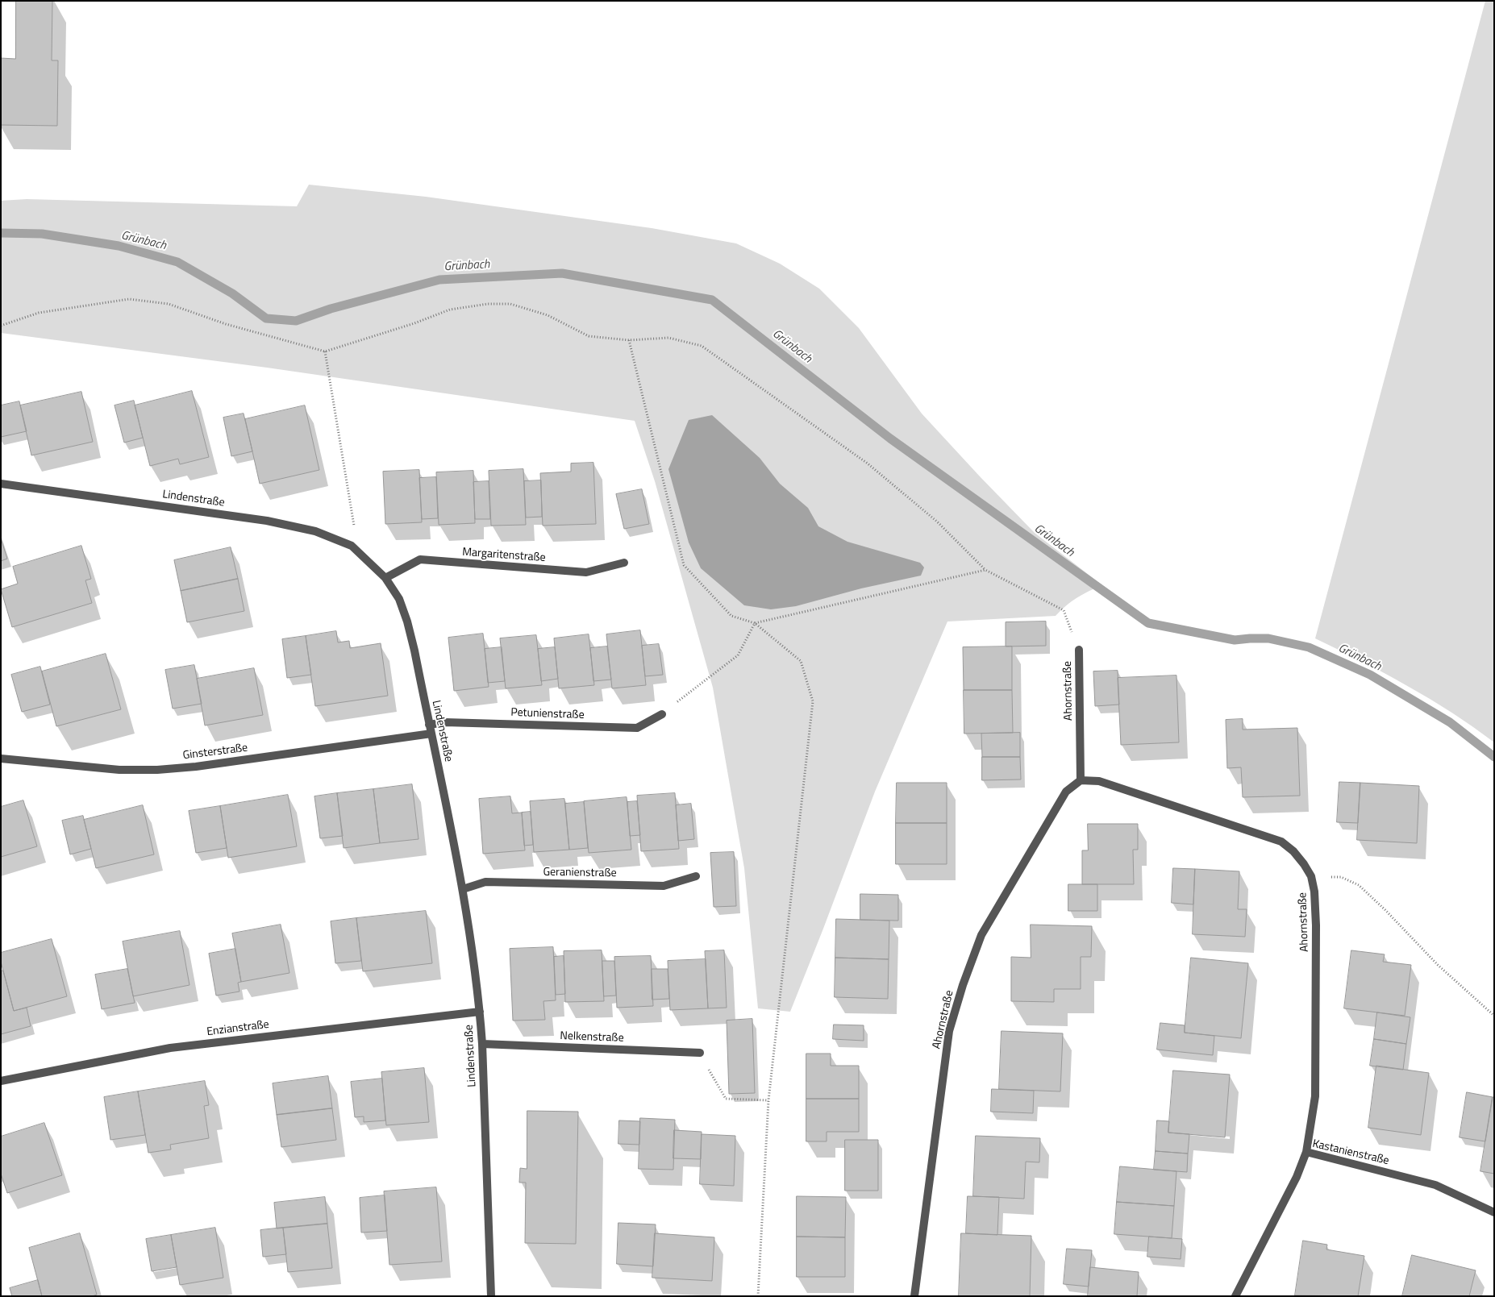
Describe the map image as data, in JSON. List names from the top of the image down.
{
  "streets": {
    "street": [
      "Lindenstraße",
      "Margaritenstraße",
      "Ahornstraße",
      "Petunienstraße",
      "Ginsterstraße",
      "Geranienstraße",
      "Enzianstraße",
      "Nelkenstraße",
      "Kastanienstraße"
    ]
  },
  "crossings": [
    ["Lindenstraße", "Margaritenstraße"],
    ["Lindenstraße", "Petunienstraße"],
    ["Lindenstraße", "Ginsterstraße"],
    ["Lindenstraße", "Geranienstraße"],
    ["Lindenstraße", "Enzianstraße"],
    ["Lindenstraße", "Nelkenstraße"],
    ["Ahornstraße", "Kastanienstraße"]
  ],
  "water": ["Grünbach"]
}
